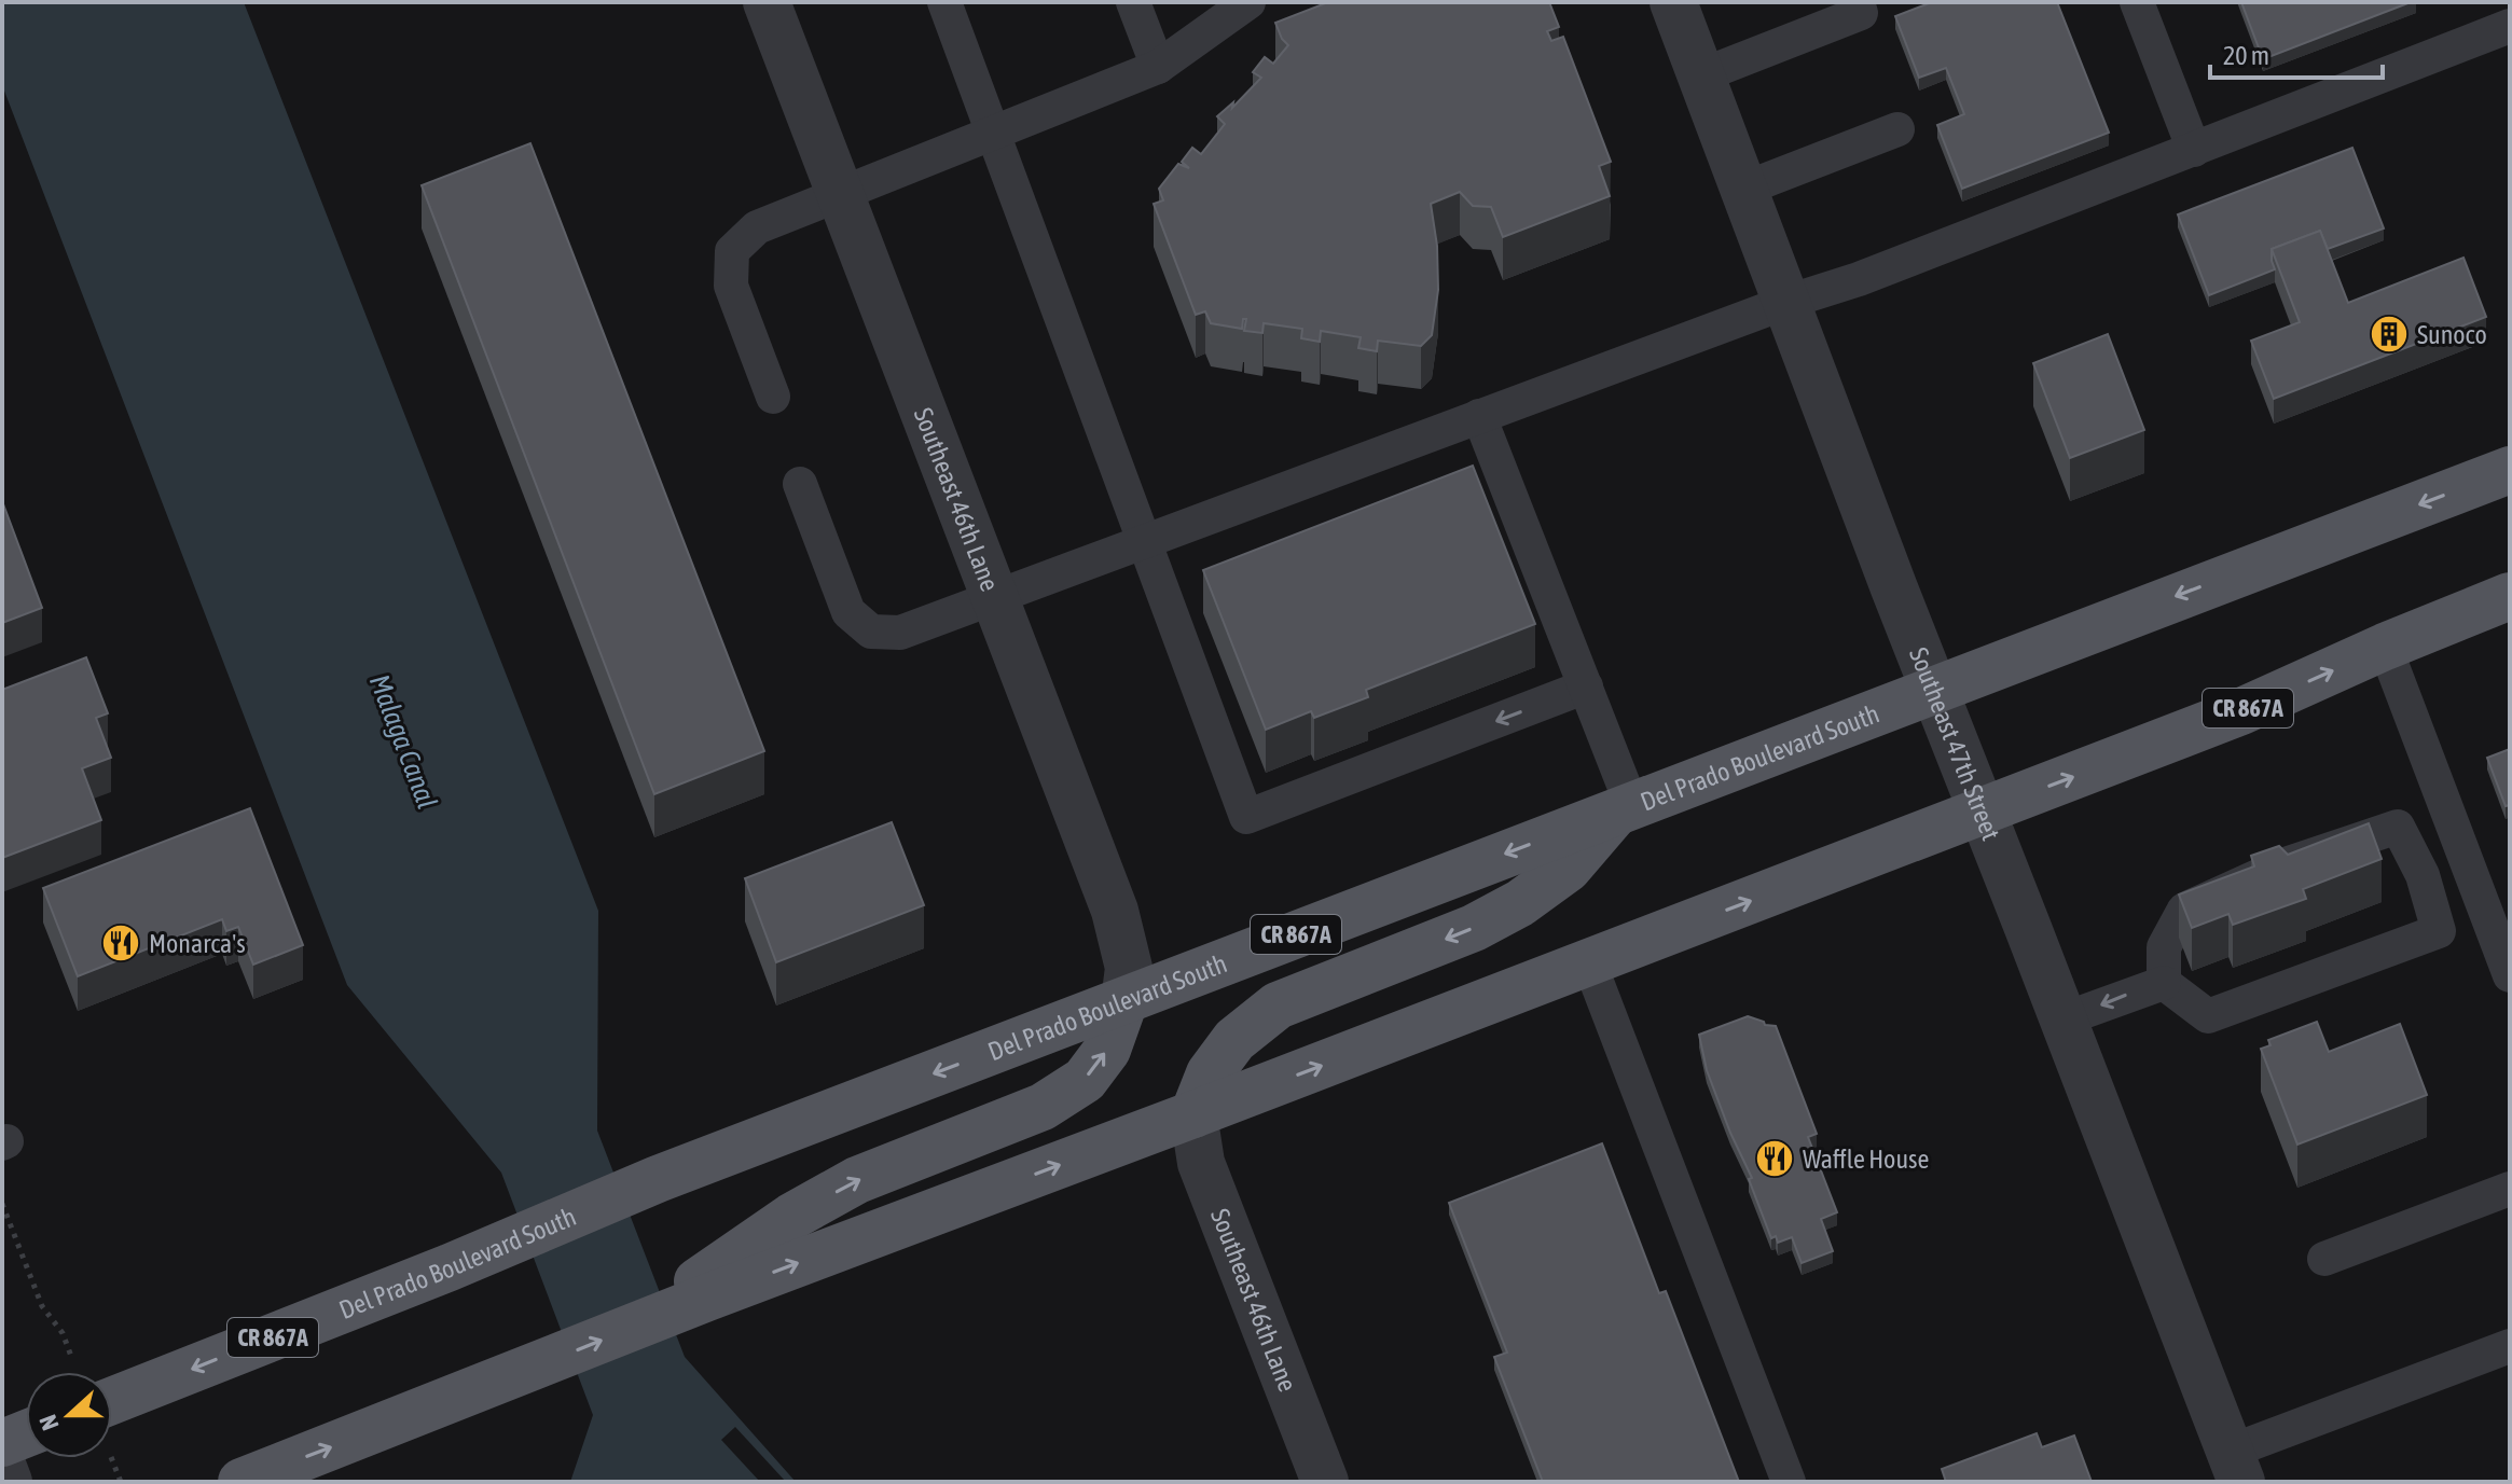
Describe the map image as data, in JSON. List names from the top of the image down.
{
  "streets": {
    "main road": ["CR 867A", "Del Prado Boulevard South"],
    "street": ["Southeast 46th Lane", "Southeast 47th Street"]
  },
  "crossings": [
    ["Southeast 46th Lane", "CR 867A"],
    ["Southeast 46th Lane", "Del Prado Boulevard South"],
    ["CR 867A", "Southeast 47th Street"],
    ["Southeast 47th Street", "Del Prado Boulevard South"]
  ],
  "water": ["Malaga Canal"],
  "places": {
    "building": ["Sunoco"],
    "restaurant": ["Monarca's", "Waffle House"]
  },
  "scale_bar": "20 m",
  "north": "left"
}
